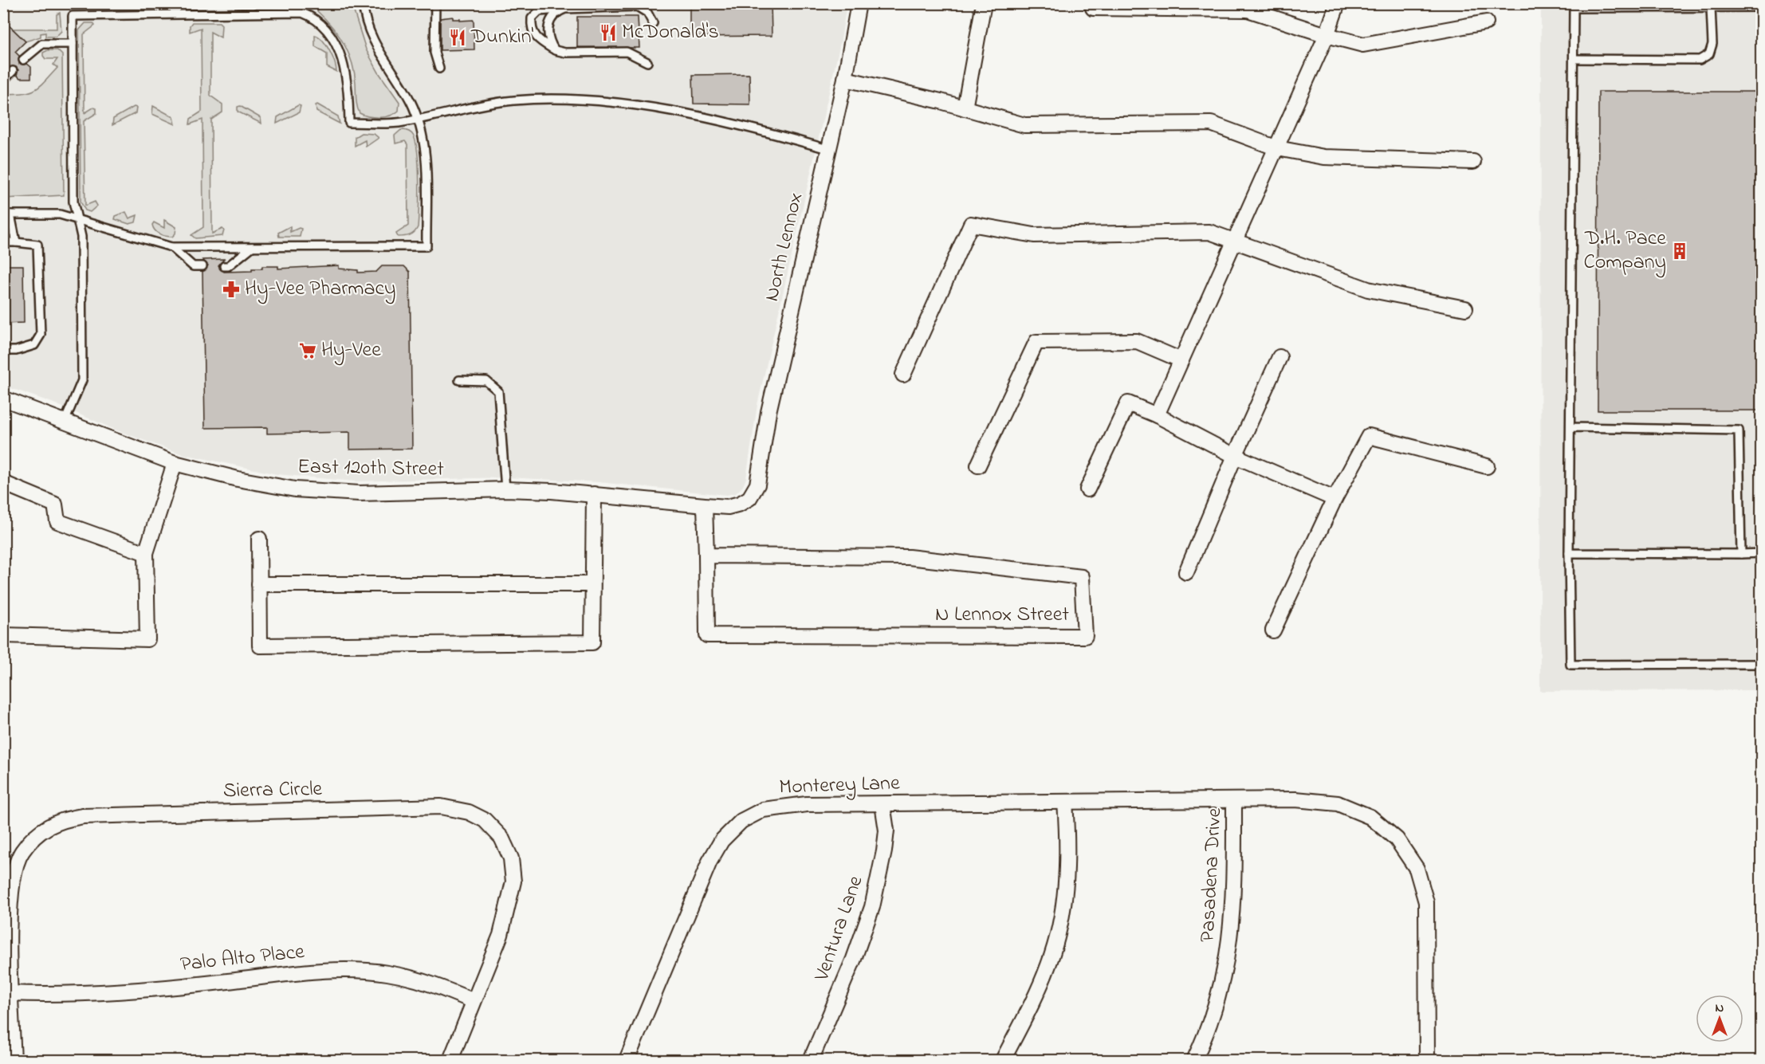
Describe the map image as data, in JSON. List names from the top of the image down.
{
  "streets": {
    "street": [
      "North Lennox",
      "East 120th Street",
      "N Lennox Street",
      "Monterey Lane",
      "Sierra Circle",
      "Pasadena Drive",
      "Ventura Lane",
      "Palo Alto Place"
    ]
  },
  "crossings": [
    ["North Lennox", "East 120th Street"],
    ["East 120th Street", "N Lennox Street"],
    ["Monterey Lane", "Pasadena Drive"],
    ["Monterey Lane", "Ventura Lane"],
    ["Sierra Circle", "Palo Alto Place"]
  ],
  "places": {
    "restaurant": ["McDonald's", "Dunkin'"],
    "building": ["D.H. Pace Company"],
    "pharmacy": ["Hy-Vee Pharmacy"],
    "supermarket": ["Hy-Vee"]
  },
  "north": "top"
}
